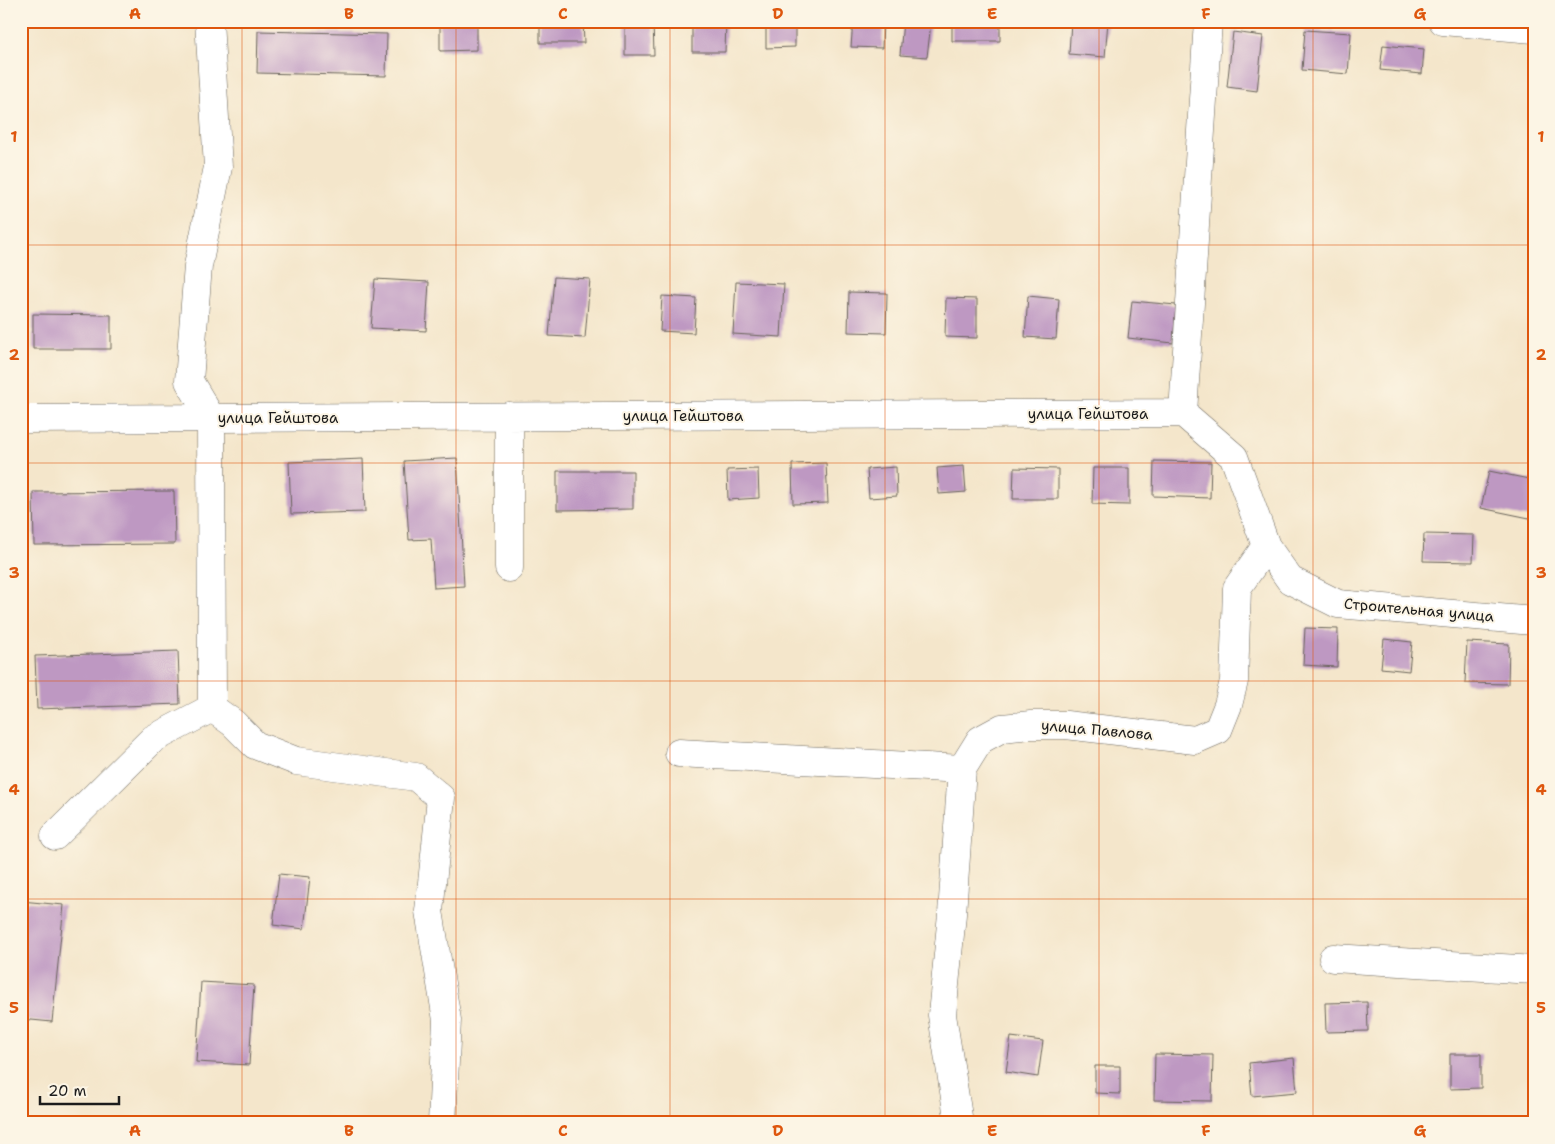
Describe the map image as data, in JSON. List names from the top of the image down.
{
  "streets": {
    "street": ["улица Гейштова", "Строительная улица", "улица Павлова"]
  },
  "crossings": [
    ["Строительная улица", "улица Павлова"]
  ],
  "scale_bar": "20 m",
  "grid": {
    "columns": [
      "A",
      "B",
      "C",
      "D",
      "E",
      "F",
      "G"
    ],
    "rows": [
      "1",
      "2",
      "3",
      "4",
      "5"
    ]
  }
}
